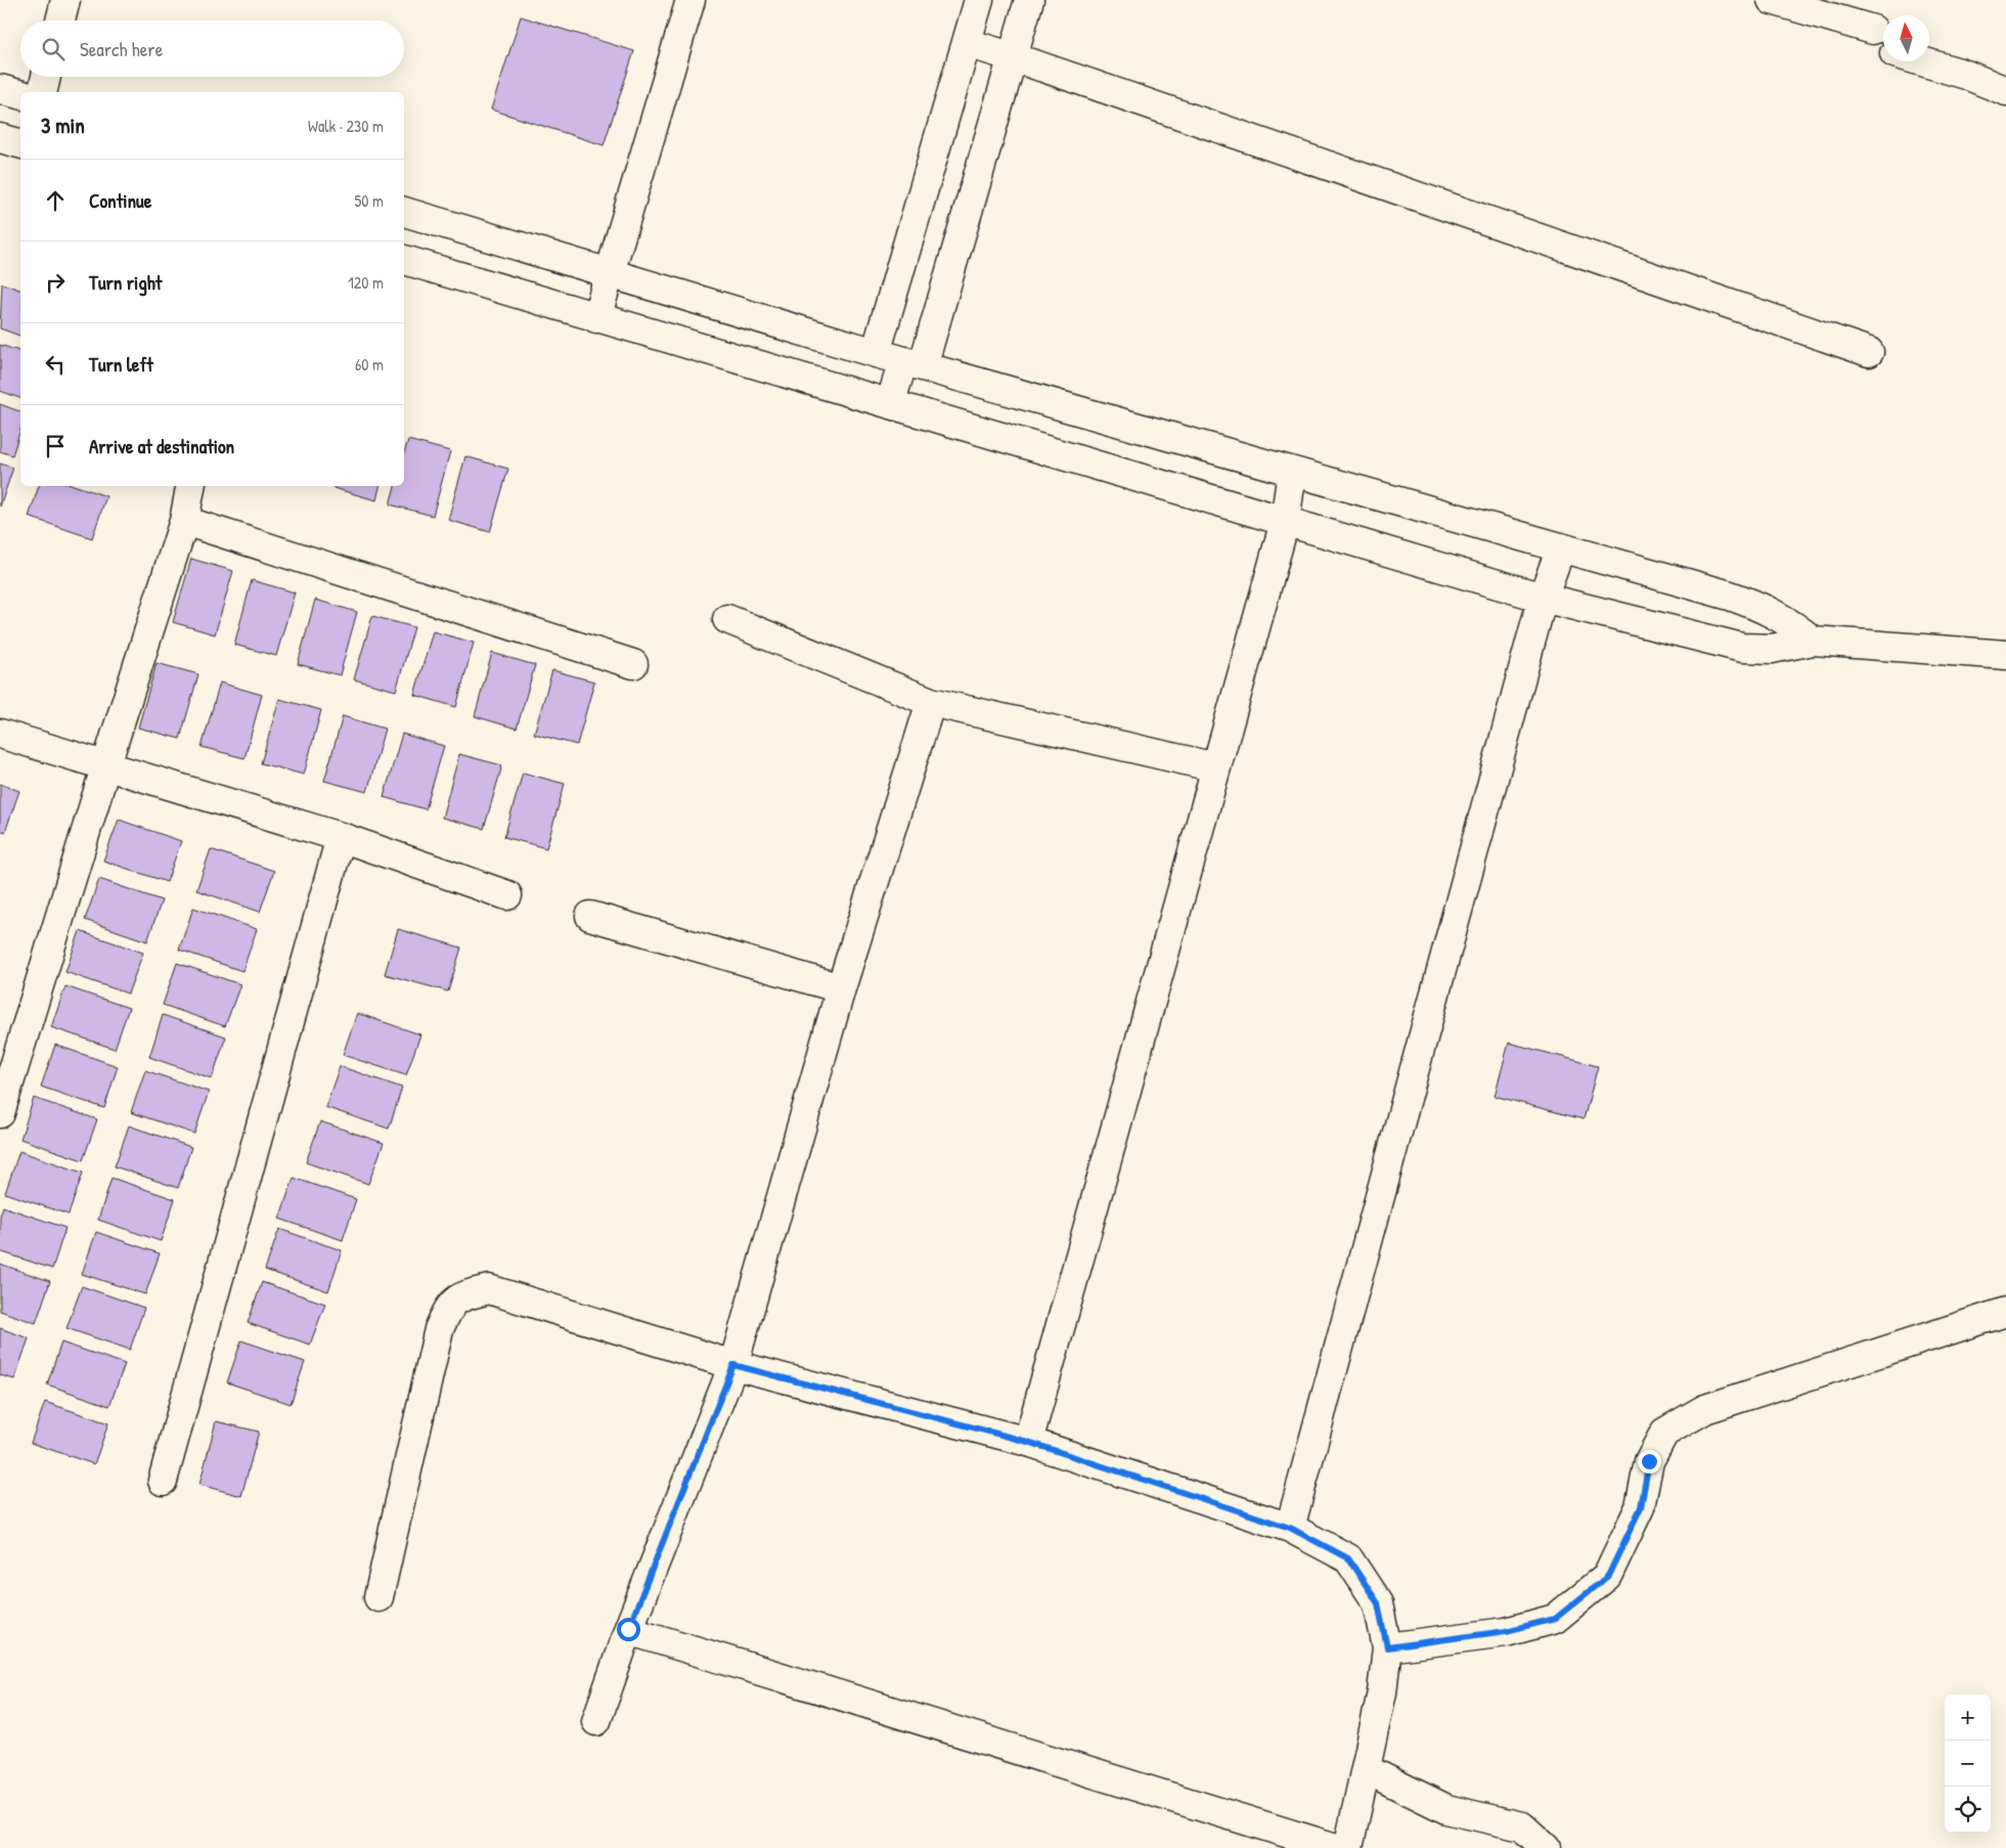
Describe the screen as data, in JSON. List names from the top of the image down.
{
  "north": "top",
  "page": {
    "search": "Search here",
    "heading": ["3 min", "Walk · 230 m"],
    "list": [
      ["Continue", "50 m"],
      ["Turn right", "120 m"],
      ["Turn left", "60 m"],
      "Arrive at destination"
    ],
    "map_buttons": ["+", "−"]
  }
}
